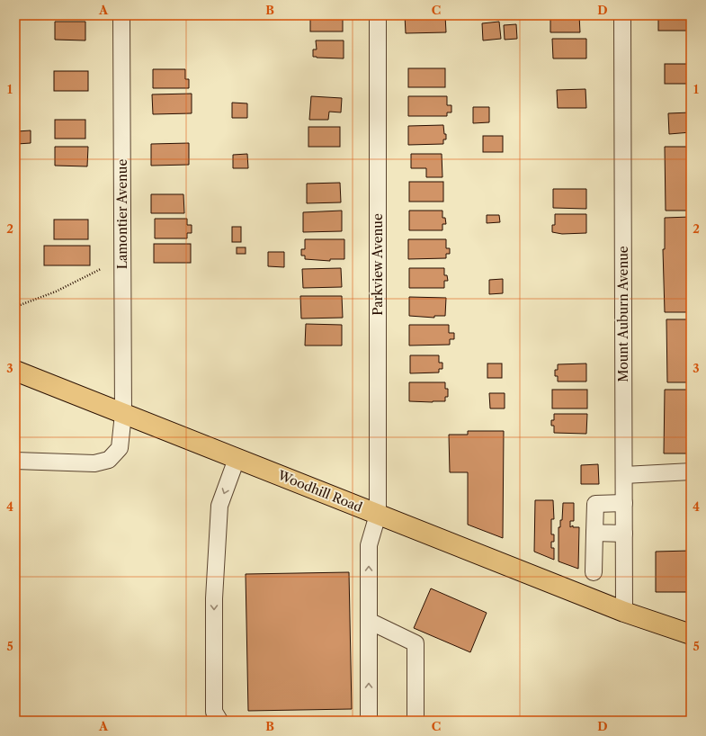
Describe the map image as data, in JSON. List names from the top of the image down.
{
  "streets": {
    "main road": ["Woodhill Road"],
    "street": ["Lamontier Avenue", "Parkview Avenue", "Mount Auburn Avenue"]
  },
  "crossings": [
    ["Lamontier Avenue", "Woodhill Road"],
    ["Parkview Avenue", "Woodhill Road"],
    ["Mount Auburn Avenue", "Woodhill Road"]
  ],
  "grid": {
    "columns": [
      "A",
      "B",
      "C",
      "D"
    ],
    "rows": [
      "1",
      "2",
      "3",
      "4",
      "5"
    ]
  }
}
